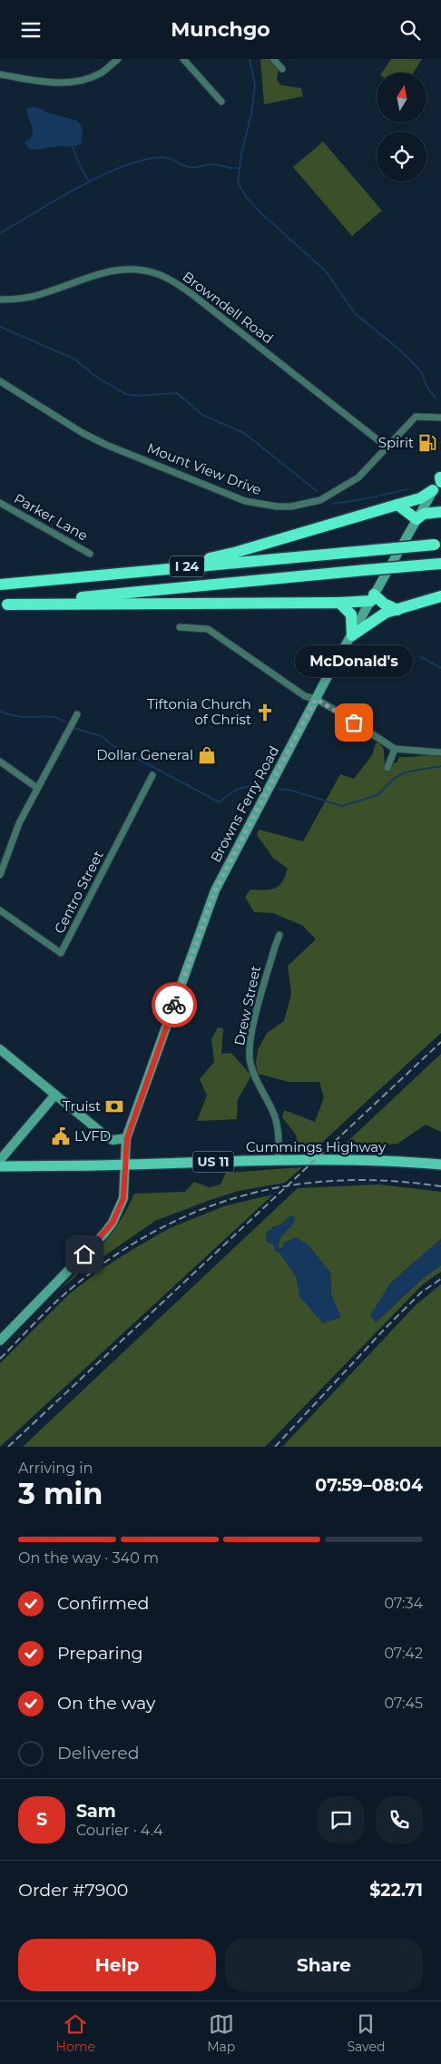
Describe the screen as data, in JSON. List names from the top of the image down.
{
  "streets": {
    "highway": ["I 24"],
    "main road": ["Cummings Highway", "US 11"],
    "street": [
      "Browndell Road",
      "Mount View Drive",
      "Parker Lane",
      "Browns Ferry Road",
      "Centro Street",
      "Drew Street"
    ]
  },
  "crossings": [
    ["Browndell Road", "Mount View Drive"],
    ["Browns Ferry Road", "Cummings Highway"],
    ["Drew Street", "Cummings Highway"]
  ],
  "places": {
    "fuel station": ["Spirit"],
    "church": ["Tiftonia Church of Christ"],
    "other": ["McDonald's"],
    "shop": ["Dollar General"],
    "bank": ["Truist"],
    "public building": ["LVFD"]
  },
  "north": "top",
  "page": {
    "header": "Munchgo",
    "bubble": "McDonald's",
    "heading": ["3 min", "Arriving in", "07:59–08:04"],
    "panel": [
      "Sam",
      "Courier · 4.4",
      "Order #7900",
      "$22.71"
    ],
    "bar": "On the way · 340 m",
    "list": [
      ["Confirmed", "07:34"],
      ["Preparing", "07:42"],
      ["On the way", "07:45"],
      "Delivered"
    ],
    "round": "S",
    "buttons": ["Help", "Share"],
    "tabs": ["Home", "Map", "Saved"]
  }
}
